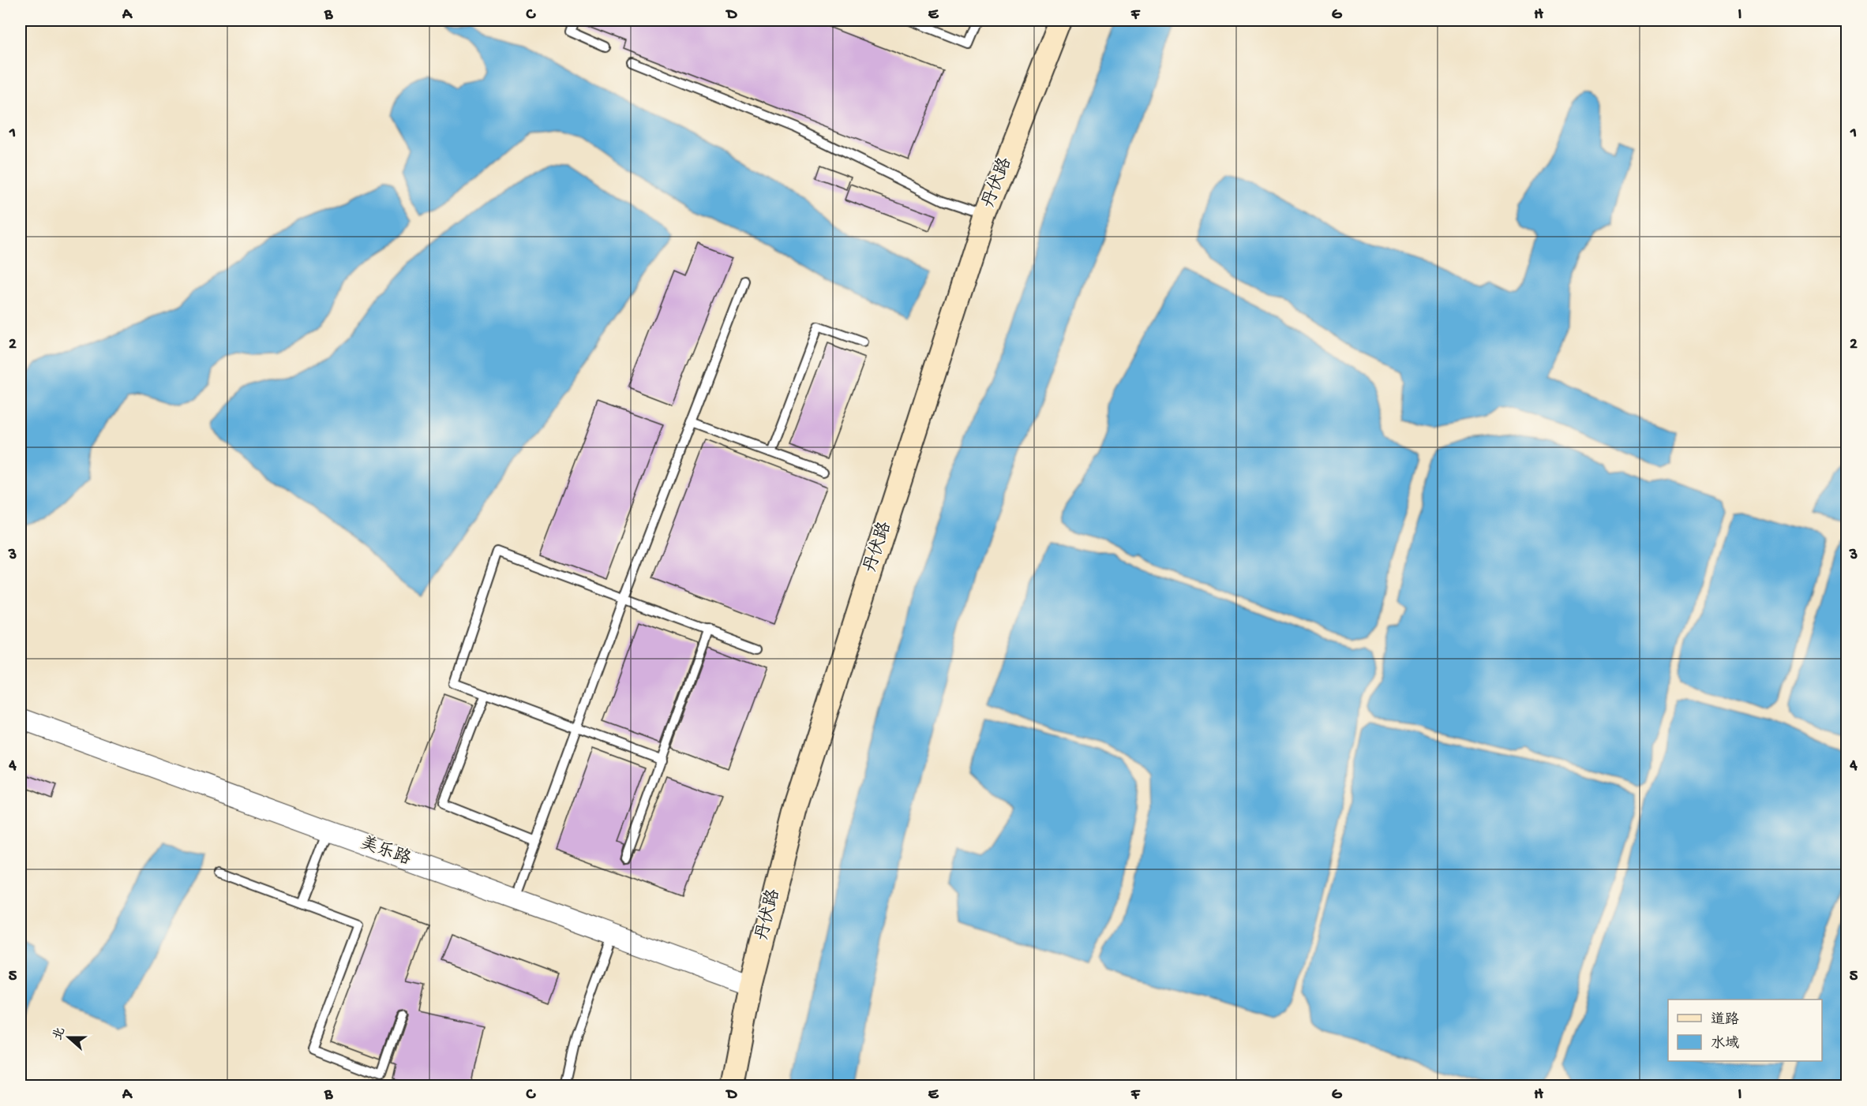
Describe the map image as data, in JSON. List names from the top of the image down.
{
  "streets": {
    "main road": ["丹伏路"],
    "street": ["美乐路"]
  },
  "crossings": [
    ["丹伏路", "美乐路"]
  ],
  "legend": ["道路", "水域"],
  "north": "left",
  "grid": {
    "columns": [
      "A",
      "B",
      "C",
      "D",
      "E",
      "F",
      "G",
      "H",
      "I"
    ],
    "rows": [
      "1",
      "2",
      "3",
      "4",
      "5"
    ]
  }
}
